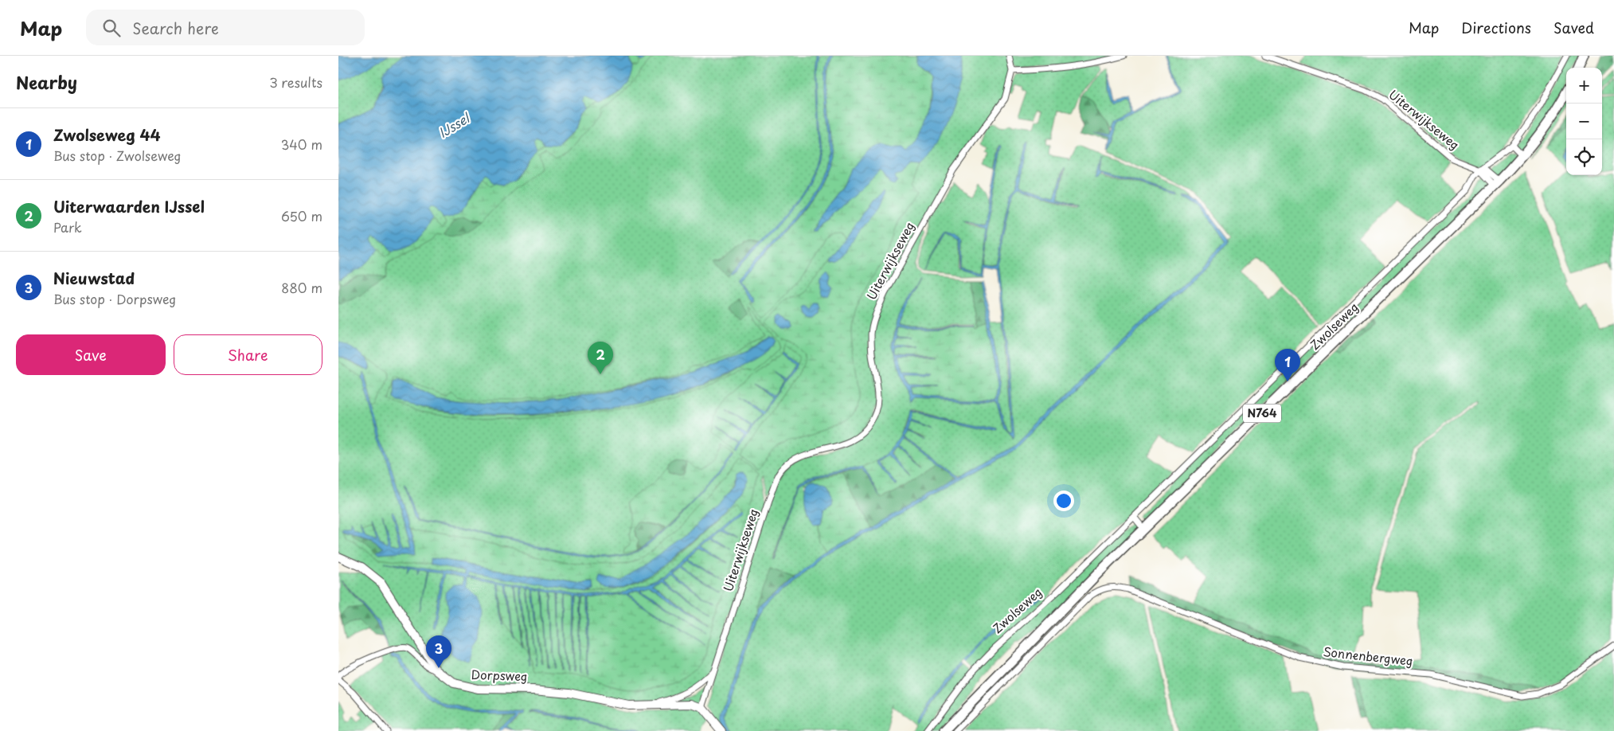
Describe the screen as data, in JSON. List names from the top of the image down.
{
  "streets": {
    "main road": ["Zwolseweg", "N764"],
    "street": ["Uiterwijkseweg", "Sonnenbergweg", "Dorpsweg"]
  },
  "crossings": [
    ["Uiterwijkseweg", "Zwolseweg"],
    ["Uiterwijkseweg", "Dorpsweg"]
  ],
  "water": ["IJssel"],
  "page": {
    "header": "Map",
    "search": "Search here",
    "nav": ["Map", "Directions", "Saved"],
    "heading": ["Nearby", "3 results"],
    "map_buttons": ["+", "−"],
    "list": [
      {
        "mark": "1",
        "name": "Zwolseweg 44",
        "note": "Bus stop · Zwolseweg",
        "value": "340 m"
      },
      {
        "mark": "2",
        "name": "Uiterwaarden IJssel",
        "note": "Park",
        "value": "650 m"
      },
      {
        "mark": "3",
        "name": "Nieuwstad",
        "note": "Bus stop · Dorpsweg",
        "value": "880 m"
      }
    ],
    "buttons": ["Save", "Share"],
    "pins": ["2", "1", "3"]
  }
}
